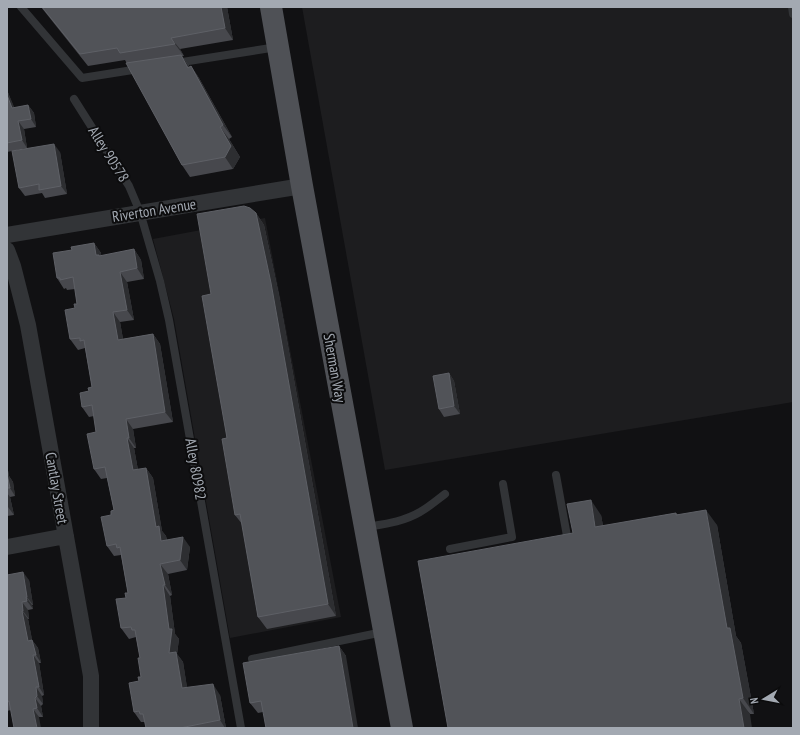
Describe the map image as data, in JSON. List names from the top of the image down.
{
  "streets": {
    "main road": ["Sherman Way"],
    "street": ["Riverton Avenue", "Cantlay Street"],
    "lane": ["Alley 90578", "Alley 80982"]
  },
  "crossings": [
    ["Alley 90578", "Riverton Avenue"],
    ["Alley 90578", "Alley 80982"],
    ["Riverton Avenue", "Sherman Way"],
    ["Riverton Avenue", "Alley 80982"]
  ],
  "north": "left"
}
